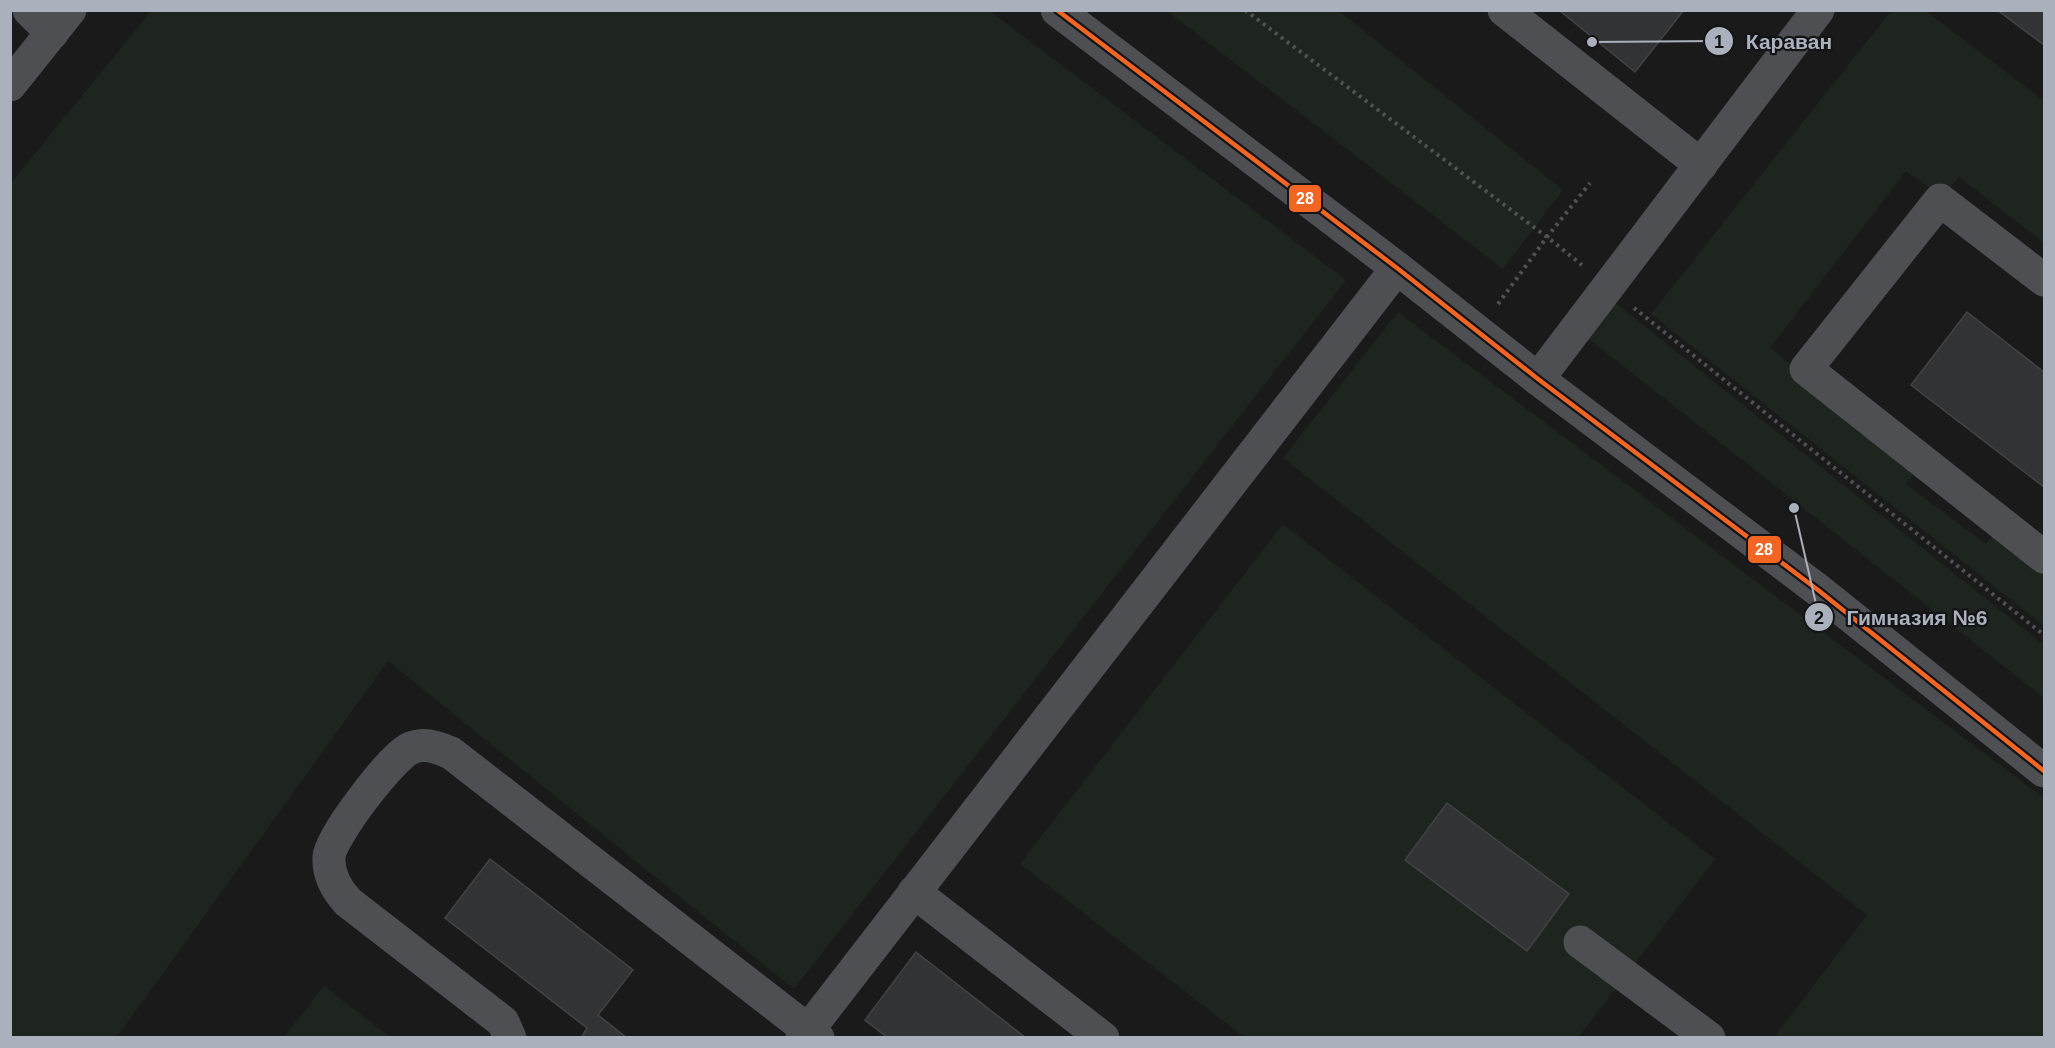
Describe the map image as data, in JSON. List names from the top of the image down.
{
  "places": ["Караван", "Гимназия №6"],
  "lines": ["transit line 28"]
}
